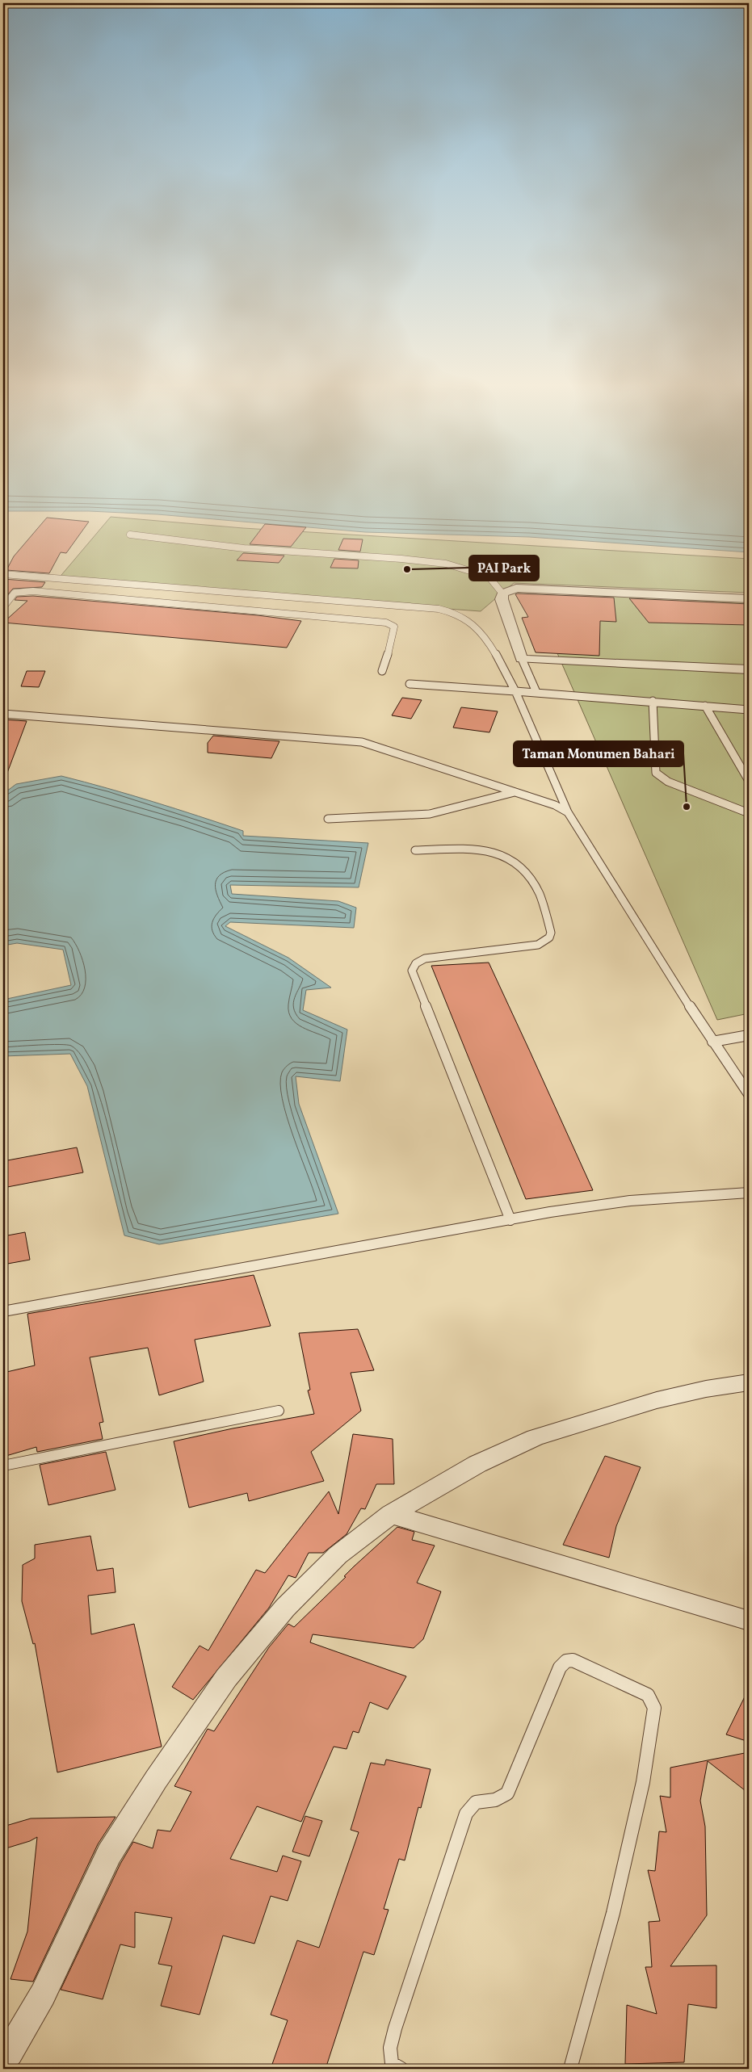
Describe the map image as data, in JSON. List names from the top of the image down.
{
  "places": ["PAI Park", "Taman Monumen Bahari"]
}
